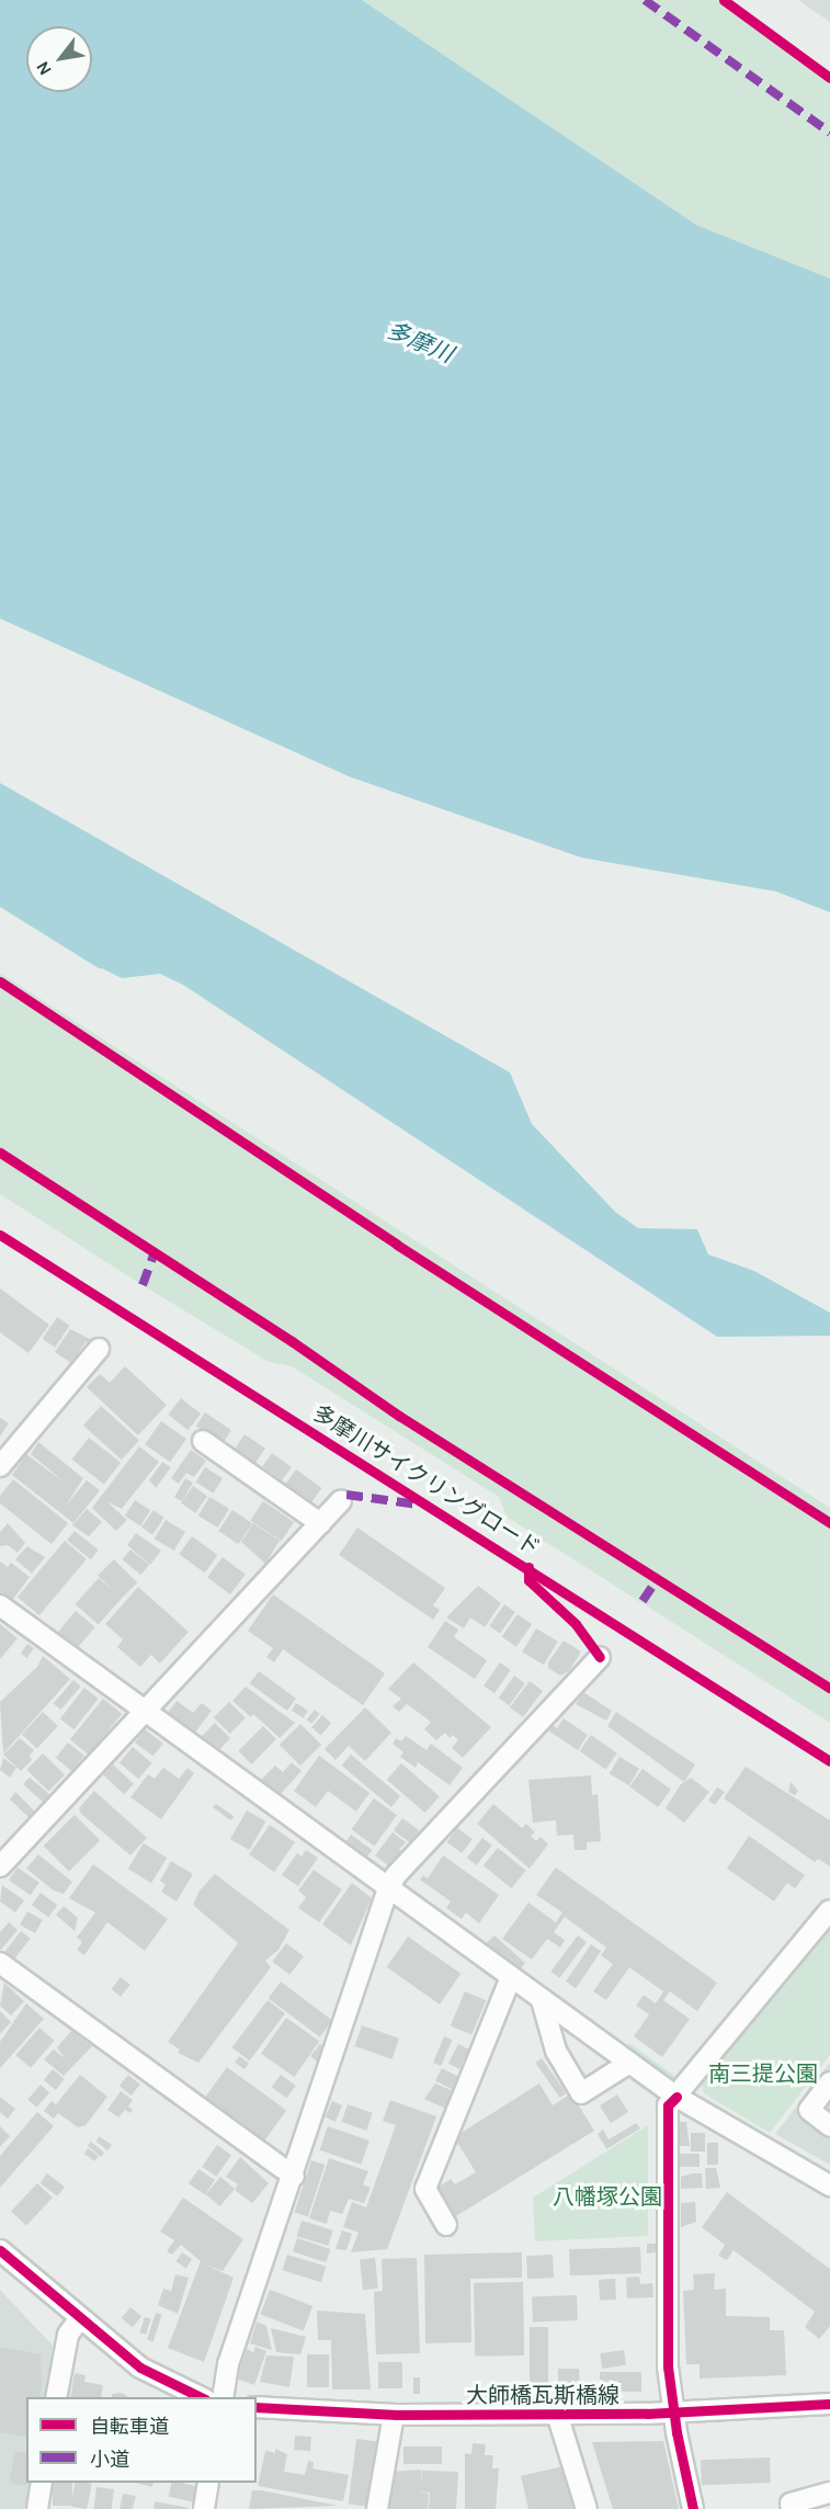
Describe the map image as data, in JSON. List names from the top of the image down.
{
  "streets": {
    "street": ["大師橋瓦斯橋線"],
    "cycle path": ["多摩川サイクリングロード"]
  },
  "water": ["多摩川"],
  "parks": ["南三提公園", "八幡塚公園"],
  "legend": ["自転車道", "小道"],
  "north": "bottom left"
}
